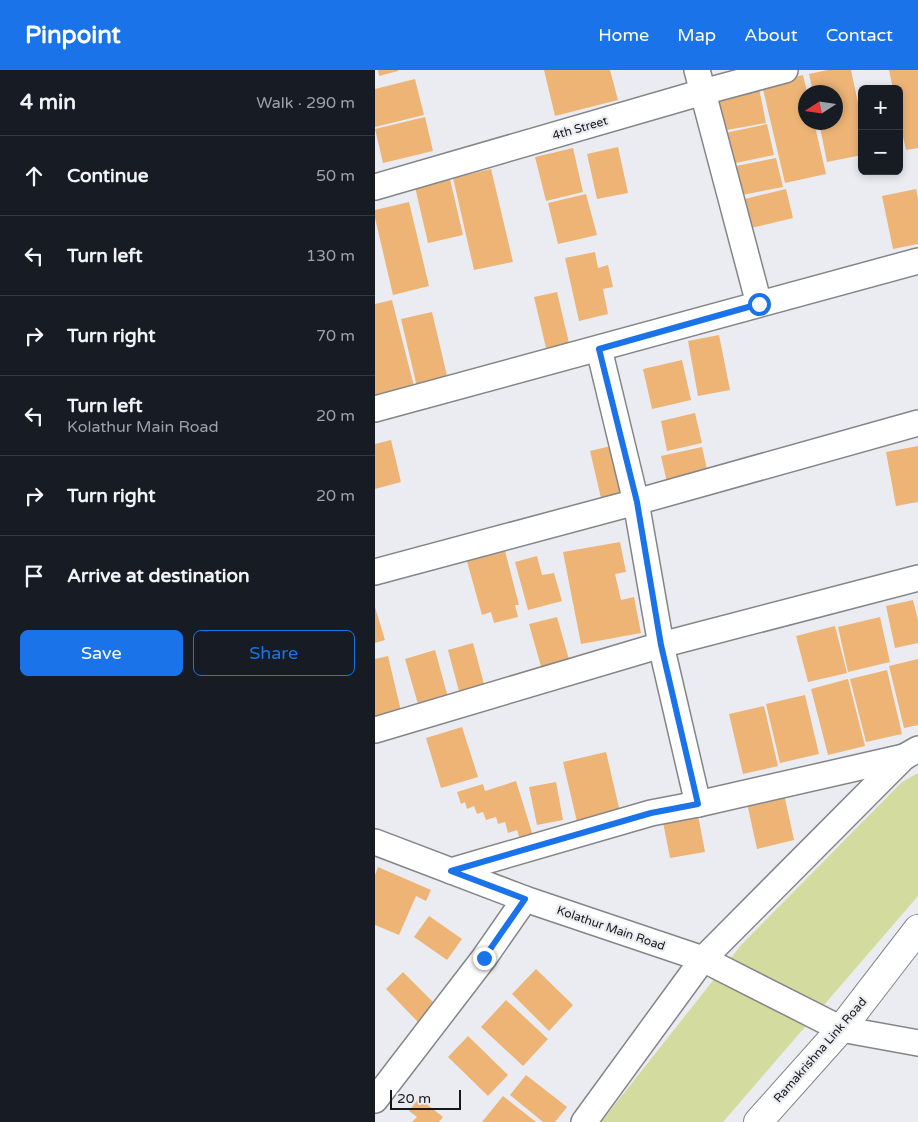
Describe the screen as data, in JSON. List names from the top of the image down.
{
  "streets": {
    "street": ["4th Street", "Kolathur Main Road", "Ramakrishna Link Road"]
  },
  "crossings": [
    ["Kolathur Main Road", "Ramakrishna Link Road"]
  ],
  "scale_bar": "20 m",
  "north": "left",
  "page": {
    "header": "Pinpoint",
    "nav": [
      "Home",
      "Map",
      "About",
      "Contact"
    ],
    "heading": ["4 min", "Walk · 290 m"],
    "map_buttons": ["+", "−"],
    "list": [
      ["Continue", "50 m"],
      ["Turn left", "130 m"],
      ["Turn right", "70 m"],
      ["Turn left", "Kolathur Main Road", "20 m"],
      ["Turn right", "20 m"],
      "Arrive at destination"
    ],
    "buttons": ["Save", "Share"],
    "scale": "20 m"
  }
}
